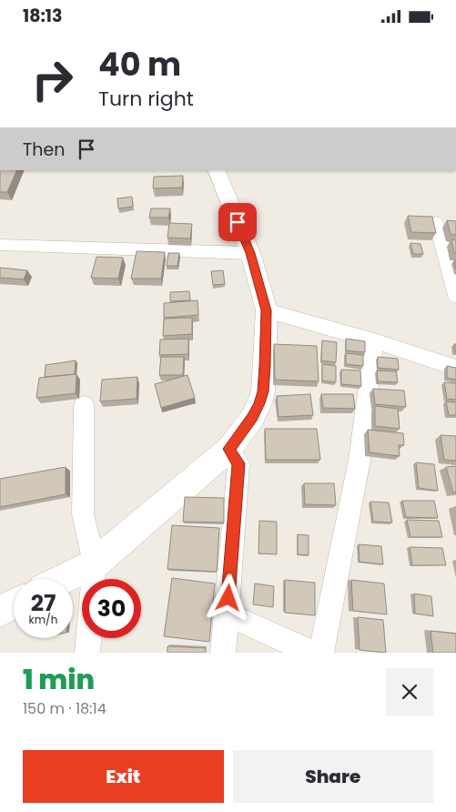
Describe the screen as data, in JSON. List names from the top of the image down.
{
  "page": {
    "status": "18:13",
    "turn": ["40 m", "Turn right"],
    "then": "Then",
    "speed": "27 km/h",
    "limit": "30",
    "heading": ["1 min", "150 m · 18:14"],
    "buttons": ["Exit", "Share"]
  }
}
